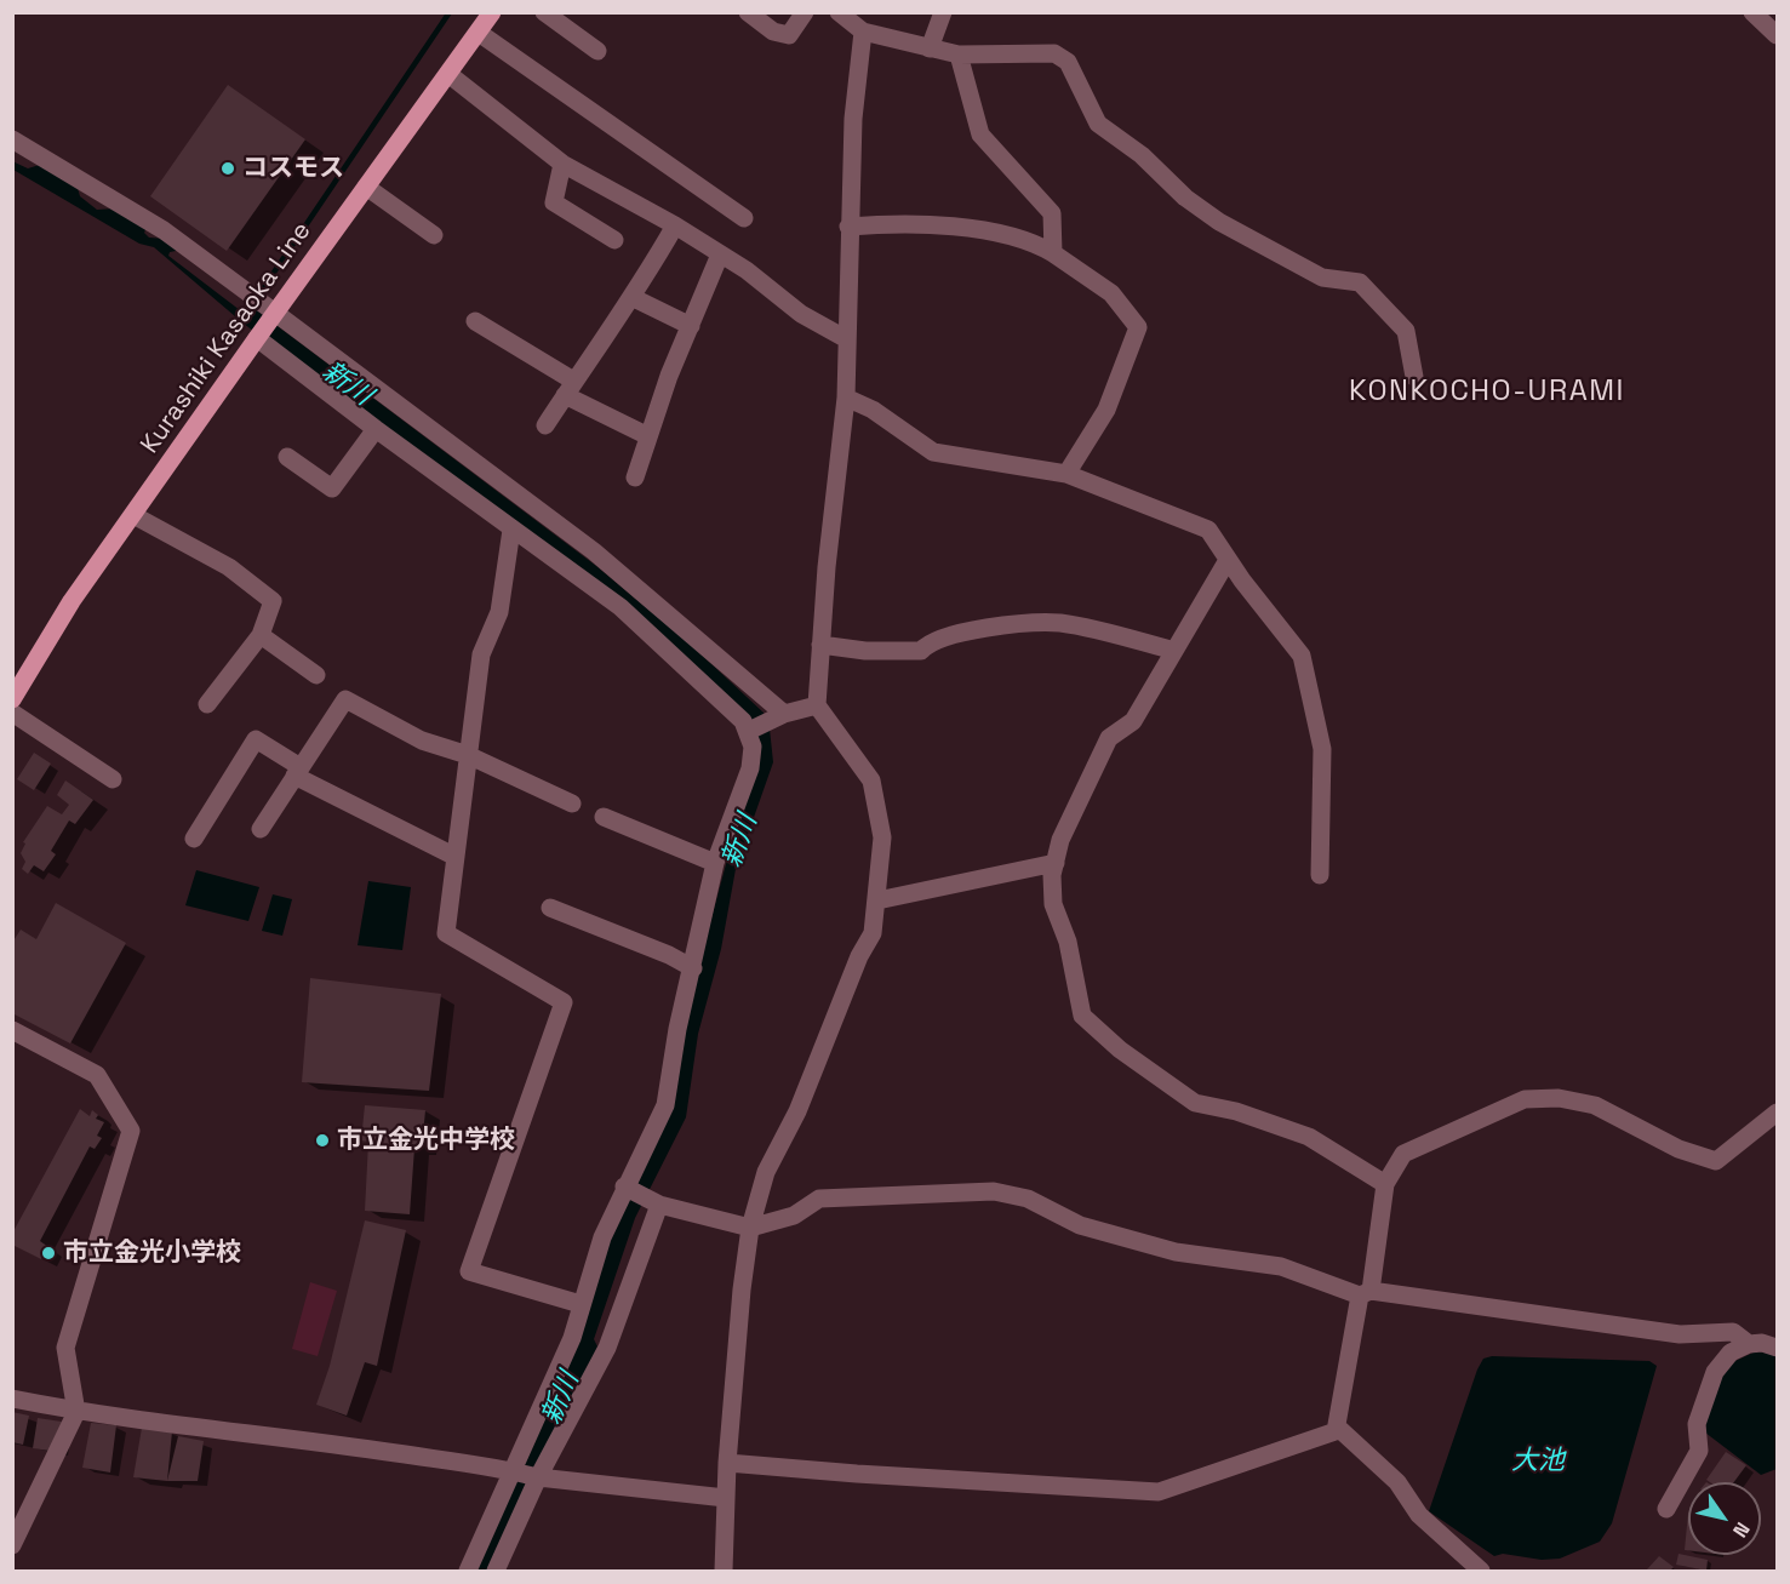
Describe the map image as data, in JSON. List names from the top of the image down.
{
  "streets": {
    "main road": ["Kurashiki Kasaoka Line"]
  },
  "districts": ["KONKOCHO-URAMI"],
  "water": ["新川", "大池"],
  "places": ["コスモス", "市立金光中学校", "市立金光小学校"],
  "north": "bottom right"
}
